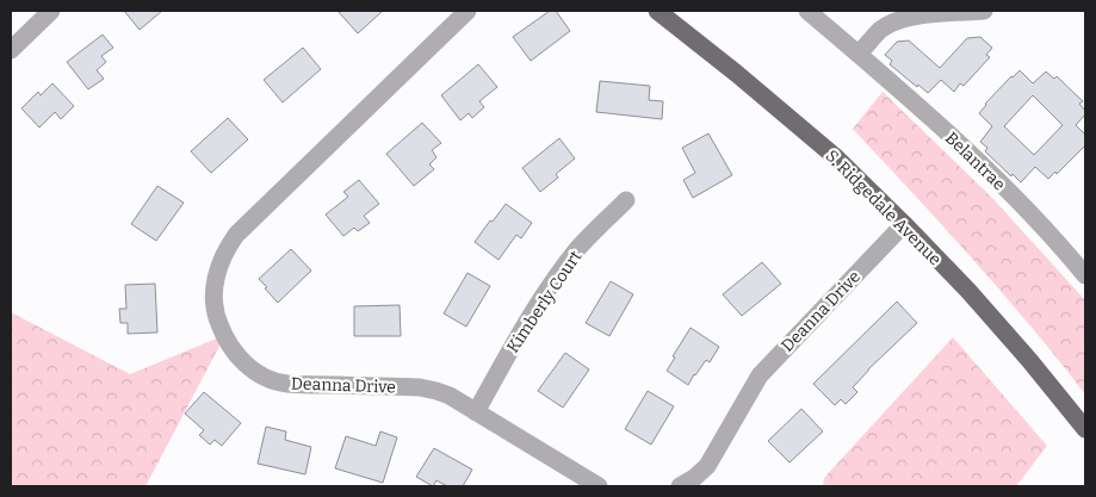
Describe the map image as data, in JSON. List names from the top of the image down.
{
  "streets": {
    "main road": ["S. Ridgedale Avenue"],
    "street": ["Belantrae", "Kimberly Court", "Deanna Drive"]
  },
  "crossings": [
    ["S. Ridgedale Avenue", "Deanna Drive"],
    ["Kimberly Court", "Deanna Drive"]
  ]
}
